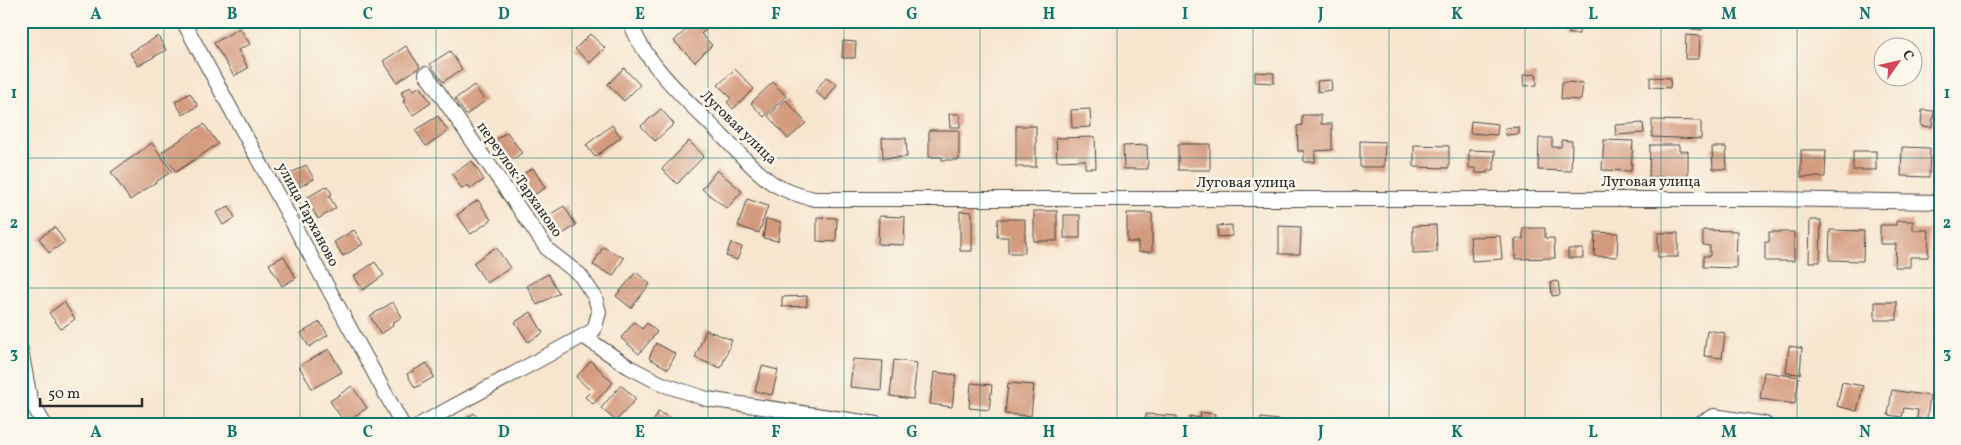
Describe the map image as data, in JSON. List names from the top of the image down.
{
  "streets": {
    "street": ["Луговая улица", "переулок Тарханово", "улица Тарханово"]
  },
  "scale_bar": "50 m",
  "north": "top right",
  "grid": {
    "columns": [
      "A",
      "B",
      "C",
      "D",
      "E",
      "F",
      "G",
      "H",
      "I",
      "J",
      "K",
      "L",
      "M",
      "N"
    ],
    "rows": ["1", "2", "3"]
  }
}
